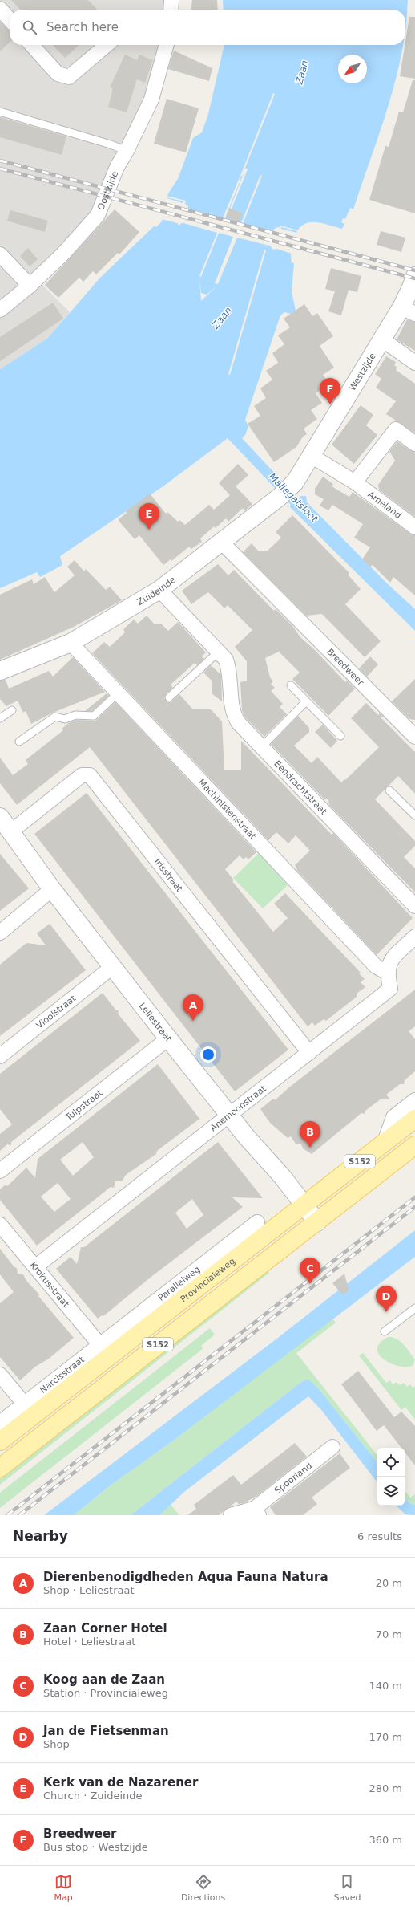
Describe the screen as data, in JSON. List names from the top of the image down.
{
  "streets": {
    "main road": ["S152", "Provincialeweg"],
    "street": [
      "Oostzijde",
      "Westzijde",
      "Ameland",
      "Zuideinde",
      "Breedweer",
      "Eendrachtstraat",
      "Machinistenstraat",
      "Irisstraat",
      "Vioolstraat",
      "Leliestraat",
      "Tulpstraat",
      "Anemoonstraat",
      "Parallelweg",
      "Krokusstraat",
      "Narcisstraat",
      "Spoorland"
    ]
  },
  "crossings": [
    ["Westzijde", "Ameland"],
    ["Westzijde", "Zuideinde"],
    ["Zuideinde", "Breedweer"],
    ["Zuideinde", "Eendrachtstraat"],
    ["Zuideinde", "Machinistenstraat"],
    ["Machinistenstraat", "Anemoonstraat"],
    ["Irisstraat", "Leliestraat"],
    ["Irisstraat", "Anemoonstraat"],
    ["Vioolstraat", "Leliestraat"],
    ["Leliestraat", "Tulpstraat"],
    ["Leliestraat", "Anemoonstraat"],
    ["Leliestraat", "S152"],
    ["Leliestraat", "Provincialeweg"],
    ["Anemoonstraat", "Krokusstraat"],
    ["Parallelweg", "Krokusstraat"],
    ["Parallelweg", "Narcisstraat"],
    ["Krokusstraat", "Narcisstraat"]
  ],
  "water": ["Zaan", "Mallegatsloot"],
  "north": "bottom left",
  "page": {
    "search": "Search here",
    "pins": [
      "F",
      "E",
      "A",
      "B",
      "C",
      "D"
    ],
    "heading": ["Nearby", "6 results"],
    "list": [
      {
        "mark": "A",
        "name": "Dierenbenodigdheden Aqua Fauna Natura",
        "note": "Shop · Leliestraat",
        "value": "20 m"
      },
      {
        "mark": "B",
        "name": "Zaan Corner Hotel",
        "note": "Hotel · Leliestraat",
        "value": "70 m"
      },
      {
        "mark": "C",
        "name": "Koog aan de Zaan",
        "note": "Station · Provincialeweg",
        "value": "140 m"
      },
      {
        "mark": "D",
        "name": "Jan de Fietsenman",
        "note": "Shop",
        "value": "170 m"
      },
      {
        "mark": "E",
        "name": "Kerk van de Nazarener",
        "note": "Church · Zuideinde",
        "value": "280 m"
      },
      {
        "mark": "F",
        "name": "Breedweer",
        "note": "Bus stop · Westzijde",
        "value": "360 m"
      }
    ],
    "nav": ["Map", "Directions", "Saved"]
  }
}
